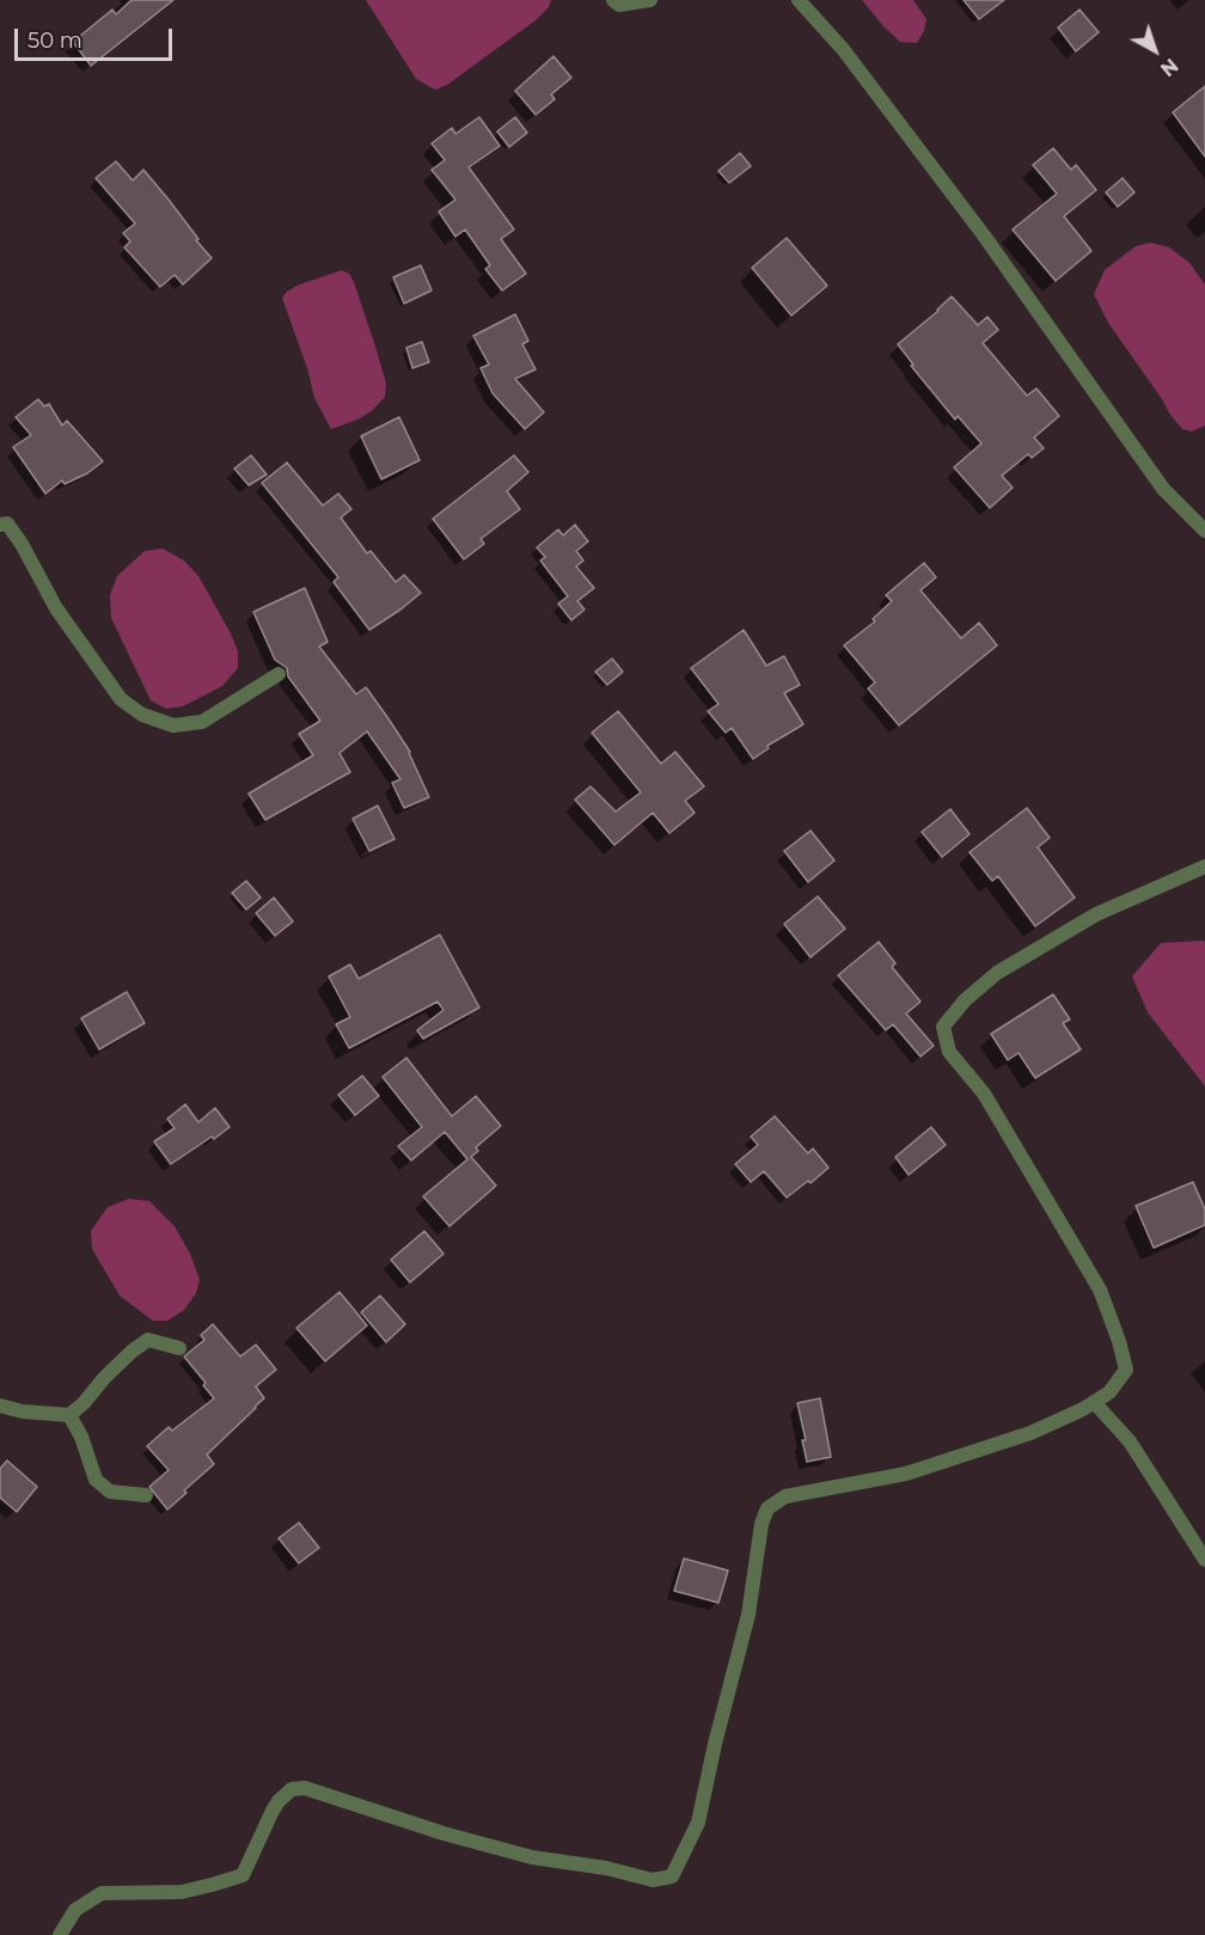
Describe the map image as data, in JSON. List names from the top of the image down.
{
  "scale_bar": "50 m",
  "north": "bottom right"
}
